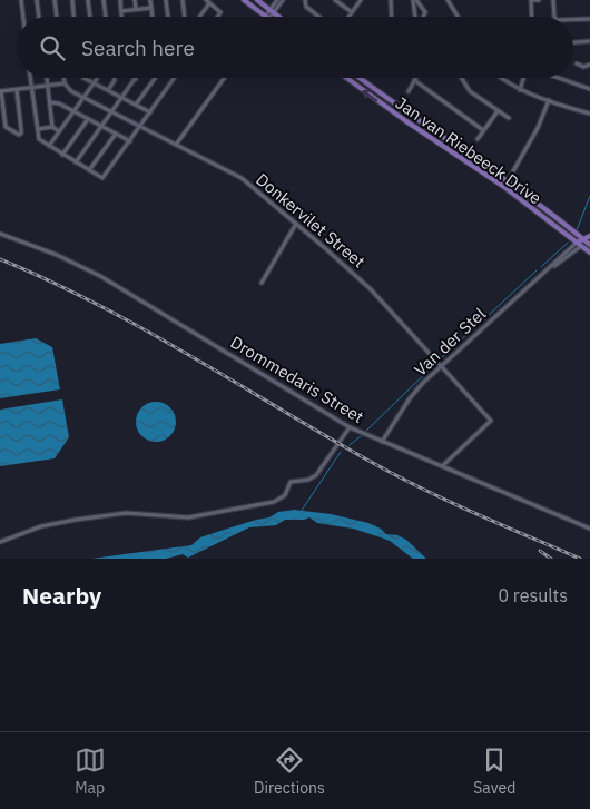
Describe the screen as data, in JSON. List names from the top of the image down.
{
  "streets": {
    "main road": ["Jan van Riebeeck Drive", "Van der Stel"],
    "street": ["Donkervilet Street", "Drommedaris Street"]
  },
  "crossings": [
    ["Jan van Riebeeck Drive", "Van der Stel"],
    ["Donkervilet Street", "Van der Stel"],
    ["Donkervilet Street", "Drommedaris Street"],
    ["Van der Stel", "Drommedaris Street"]
  ],
  "page": {
    "search": "Search here",
    "heading": ["Nearby", "0 results"],
    "nav": ["Map", "Directions", "Saved"]
  }
}
